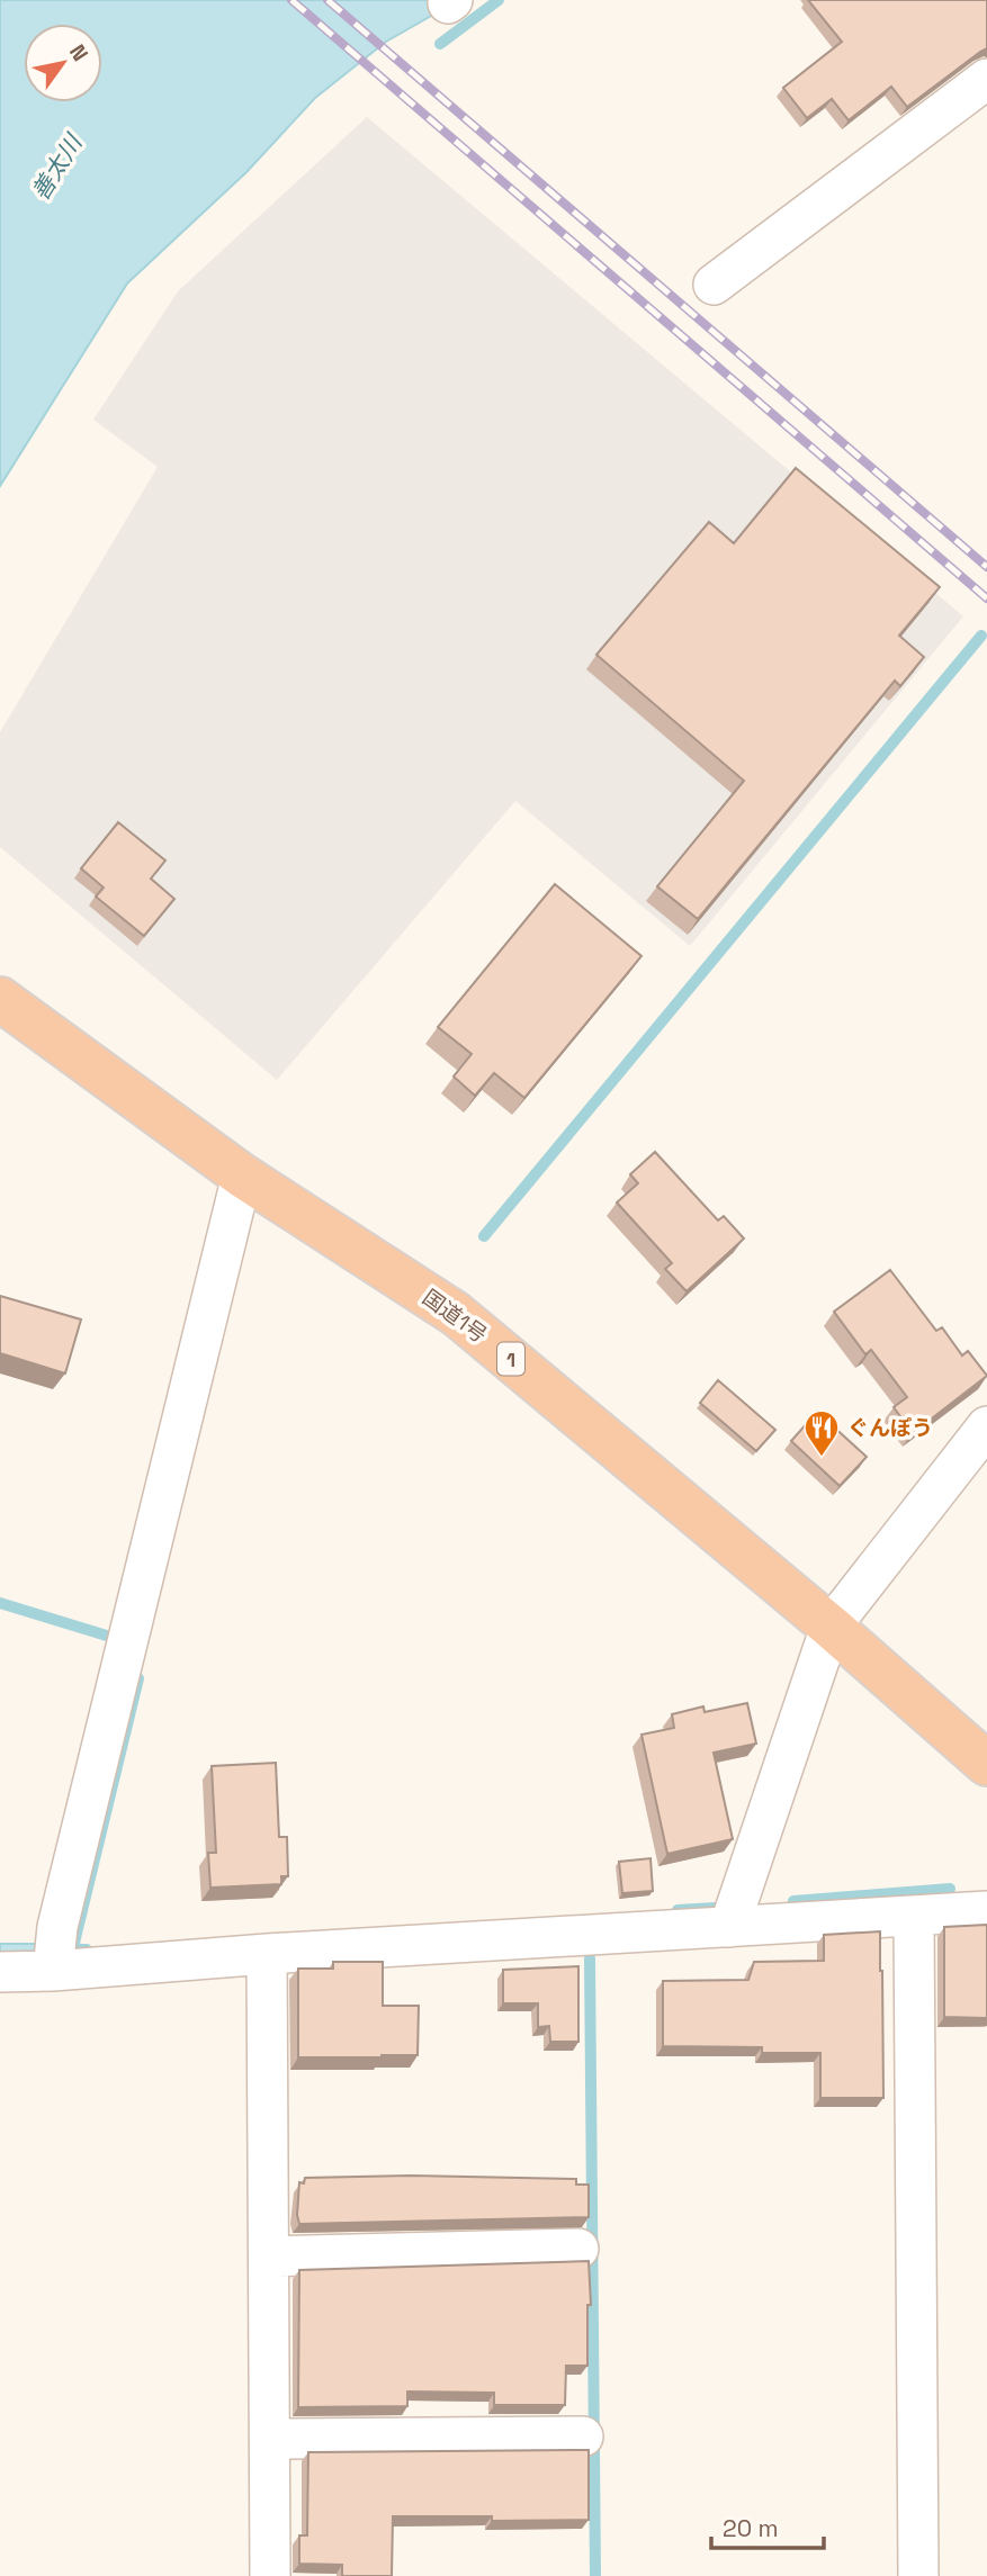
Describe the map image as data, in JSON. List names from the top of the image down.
{
  "streets": {
    "highway": ["国道1号", "1"]
  },
  "water": ["善太川"],
  "places": {
    "restaurant": ["ぐんぽう"]
  },
  "scale_bar": "20 m",
  "north": "top right"
}
